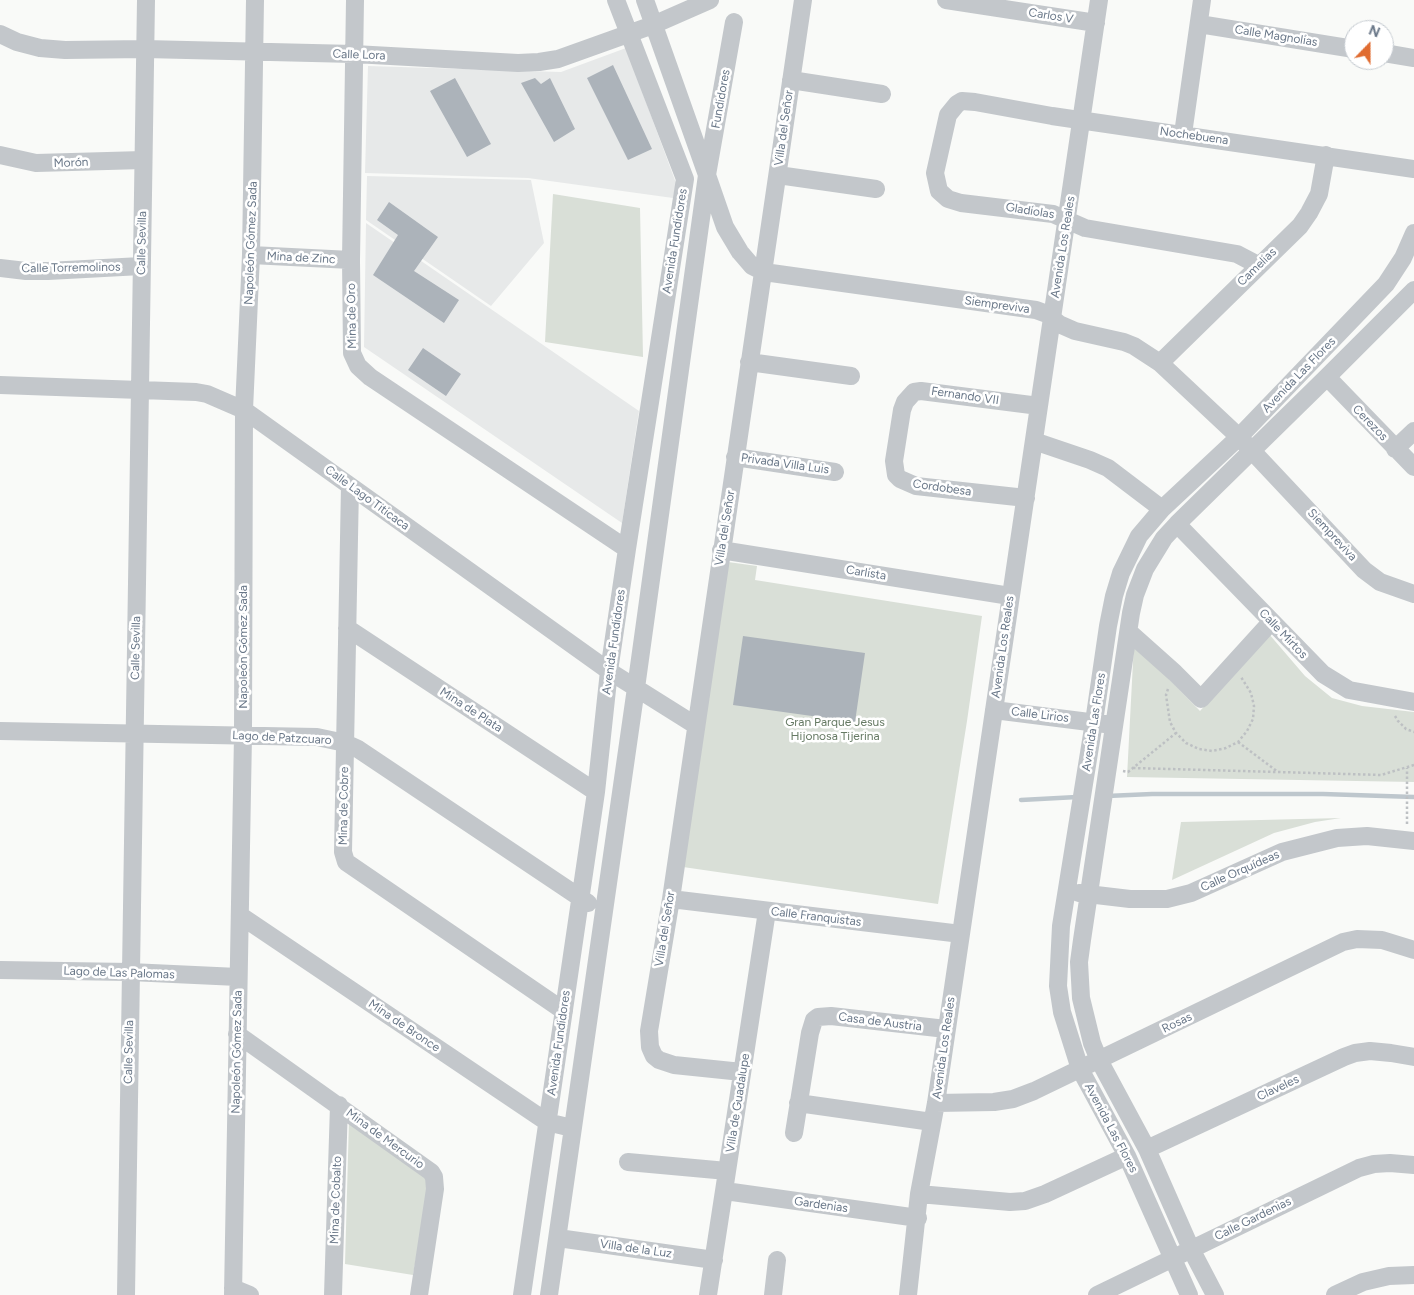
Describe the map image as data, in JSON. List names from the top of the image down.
{
  "streets": {
    "street": [
      "Carlos V",
      "Calle Magnolias",
      "Calle Lora",
      "Fundidores",
      "Villa del Señor",
      "Nochebuena",
      "Morón",
      "Gladiolas",
      "Avenida Fundidores",
      "Calle Sevilla",
      "Napoleón Gómez Sada",
      "Avenida Los Reales",
      "Mina de Zinc",
      "Camelias",
      "Calle Torremolinos",
      "Siempreviva",
      "Mina de Oro",
      "Avenida Las Flores",
      "Fernando VII",
      "Cerezos",
      "Privada Villa Luis",
      "Cordobesa",
      "Calle Lago Titicaca",
      "Carlista",
      "Calle Mirtos",
      "Mina de Plata",
      "Calle Lirios",
      "Lago de Patzcuaro",
      "Mina de Cobre",
      "Calle Orquídeas",
      "Calle Franquistas",
      "Lago de Las Palomas",
      "Casa de Austria",
      "Rosas",
      "Mina de Bronce",
      "Claveles",
      "Villa de Guadalupe",
      "Mina de Mercurio",
      "Mina de Cobalto",
      "Gardenias",
      "Calle Gardenias",
      "Villa de la Luz"
    ]
  },
  "crossings": [
    ["Carlos V", "Avenida Los Reales"],
    ["Calle Lora", "Avenida Fundidores"],
    ["Calle Lora", "Calle Sevilla"],
    ["Calle Lora", "Napoleón Gómez Sada"],
    ["Calle Lora", "Mina de Oro"],
    ["Fundidores", "Avenida Fundidores"],
    ["Villa del Señor", "Siempreviva"],
    ["Villa del Señor", "Privada Villa Luis"],
    ["Villa del Señor", "Calle Lago Titicaca"],
    ["Villa del Señor", "Carlista"],
    ["Villa del Señor", "Calle Franquistas"],
    ["Villa del Señor", "Villa de Guadalupe"],
    ["Nochebuena", "Gladiolas"],
    ["Nochebuena", "Avenida Los Reales"],
    ["Nochebuena", "Camelias"],
    ["Morón", "Calle Sevilla"],
    ["Gladiolas", "Avenida Los Reales"],
    ["Gladiolas", "Camelias"],
    ["Avenida Fundidores", "Mina de Oro"],
    ["Avenida Fundidores", "Calle Lago Titicaca"],
    ["Avenida Fundidores", "Mina de Plata"],
    ["Avenida Fundidores", "Lago de Patzcuaro"],
    ["Avenida Fundidores", "Mina de Cobre"],
    ["Avenida Fundidores", "Mina de Bronce"],
    ["Avenida Fundidores", "Villa de la Luz"],
    ["Calle Sevilla", "Calle Torremolinos"],
    ["Calle Sevilla", "Calle Lago Titicaca"],
    ["Calle Sevilla", "Lago de Patzcuaro"],
    ["Calle Sevilla", "Lago de Las Palomas"],
    ["Napoleón Gómez Sada", "Mina de Zinc"],
    ["Napoleón Gómez Sada", "Calle Lago Titicaca"],
    ["Napoleón Gómez Sada", "Lago de Patzcuaro"],
    ["Napoleón Gómez Sada", "Lago de Las Palomas"],
    ["Napoleón Gómez Sada", "Mina de Bronce"],
    ["Napoleón Gómez Sada", "Mina de Mercurio"],
    ["Avenida Los Reales", "Siempreviva"],
    ["Avenida Los Reales", "Fernando VII"],
    ["Avenida Los Reales", "Cordobesa"],
    ["Avenida Los Reales", "Carlista"],
    ["Avenida Los Reales", "Calle Lirios"],
    ["Avenida Los Reales", "Calle Franquistas"],
    ["Avenida Los Reales", "Casa de Austria"],
    ["Avenida Los Reales", "Rosas"],
    ["Avenida Los Reales", "Gardenias"],
    ["Mina de Zinc", "Mina de Oro"],
    ["Camelias", "Siempreviva"],
    ["Siempreviva", "Avenida Las Flores"],
    ["Avenida Las Flores", "Cerezos"],
    ["Avenida Las Flores", "Calle Mirtos"],
    ["Avenida Las Flores", "Calle Lirios"],
    ["Avenida Las Flores", "Calle Orquídeas"],
    ["Avenida Las Flores", "Rosas"],
    ["Avenida Las Flores", "Claveles"],
    ["Avenida Las Flores", "Calle Gardenias"],
    ["Fernando VII", "Cordobesa"],
    ["Calle Lago Titicaca", "Mina de Cobre"],
    ["Mina de Plata", "Mina de Cobre"],
    ["Lago de Patzcuaro", "Mina de Cobre"],
    ["Calle Franquistas", "Villa de Guadalupe"],
    ["Villa de Guadalupe", "Gardenias"],
    ["Villa de Guadalupe", "Villa de la Luz"],
    ["Mina de Mercurio", "Mina de Cobalto"]
  ],
  "parks": ["Gran Parque Jesus Hijonosa Tijerina"],
  "north": "top"
}
